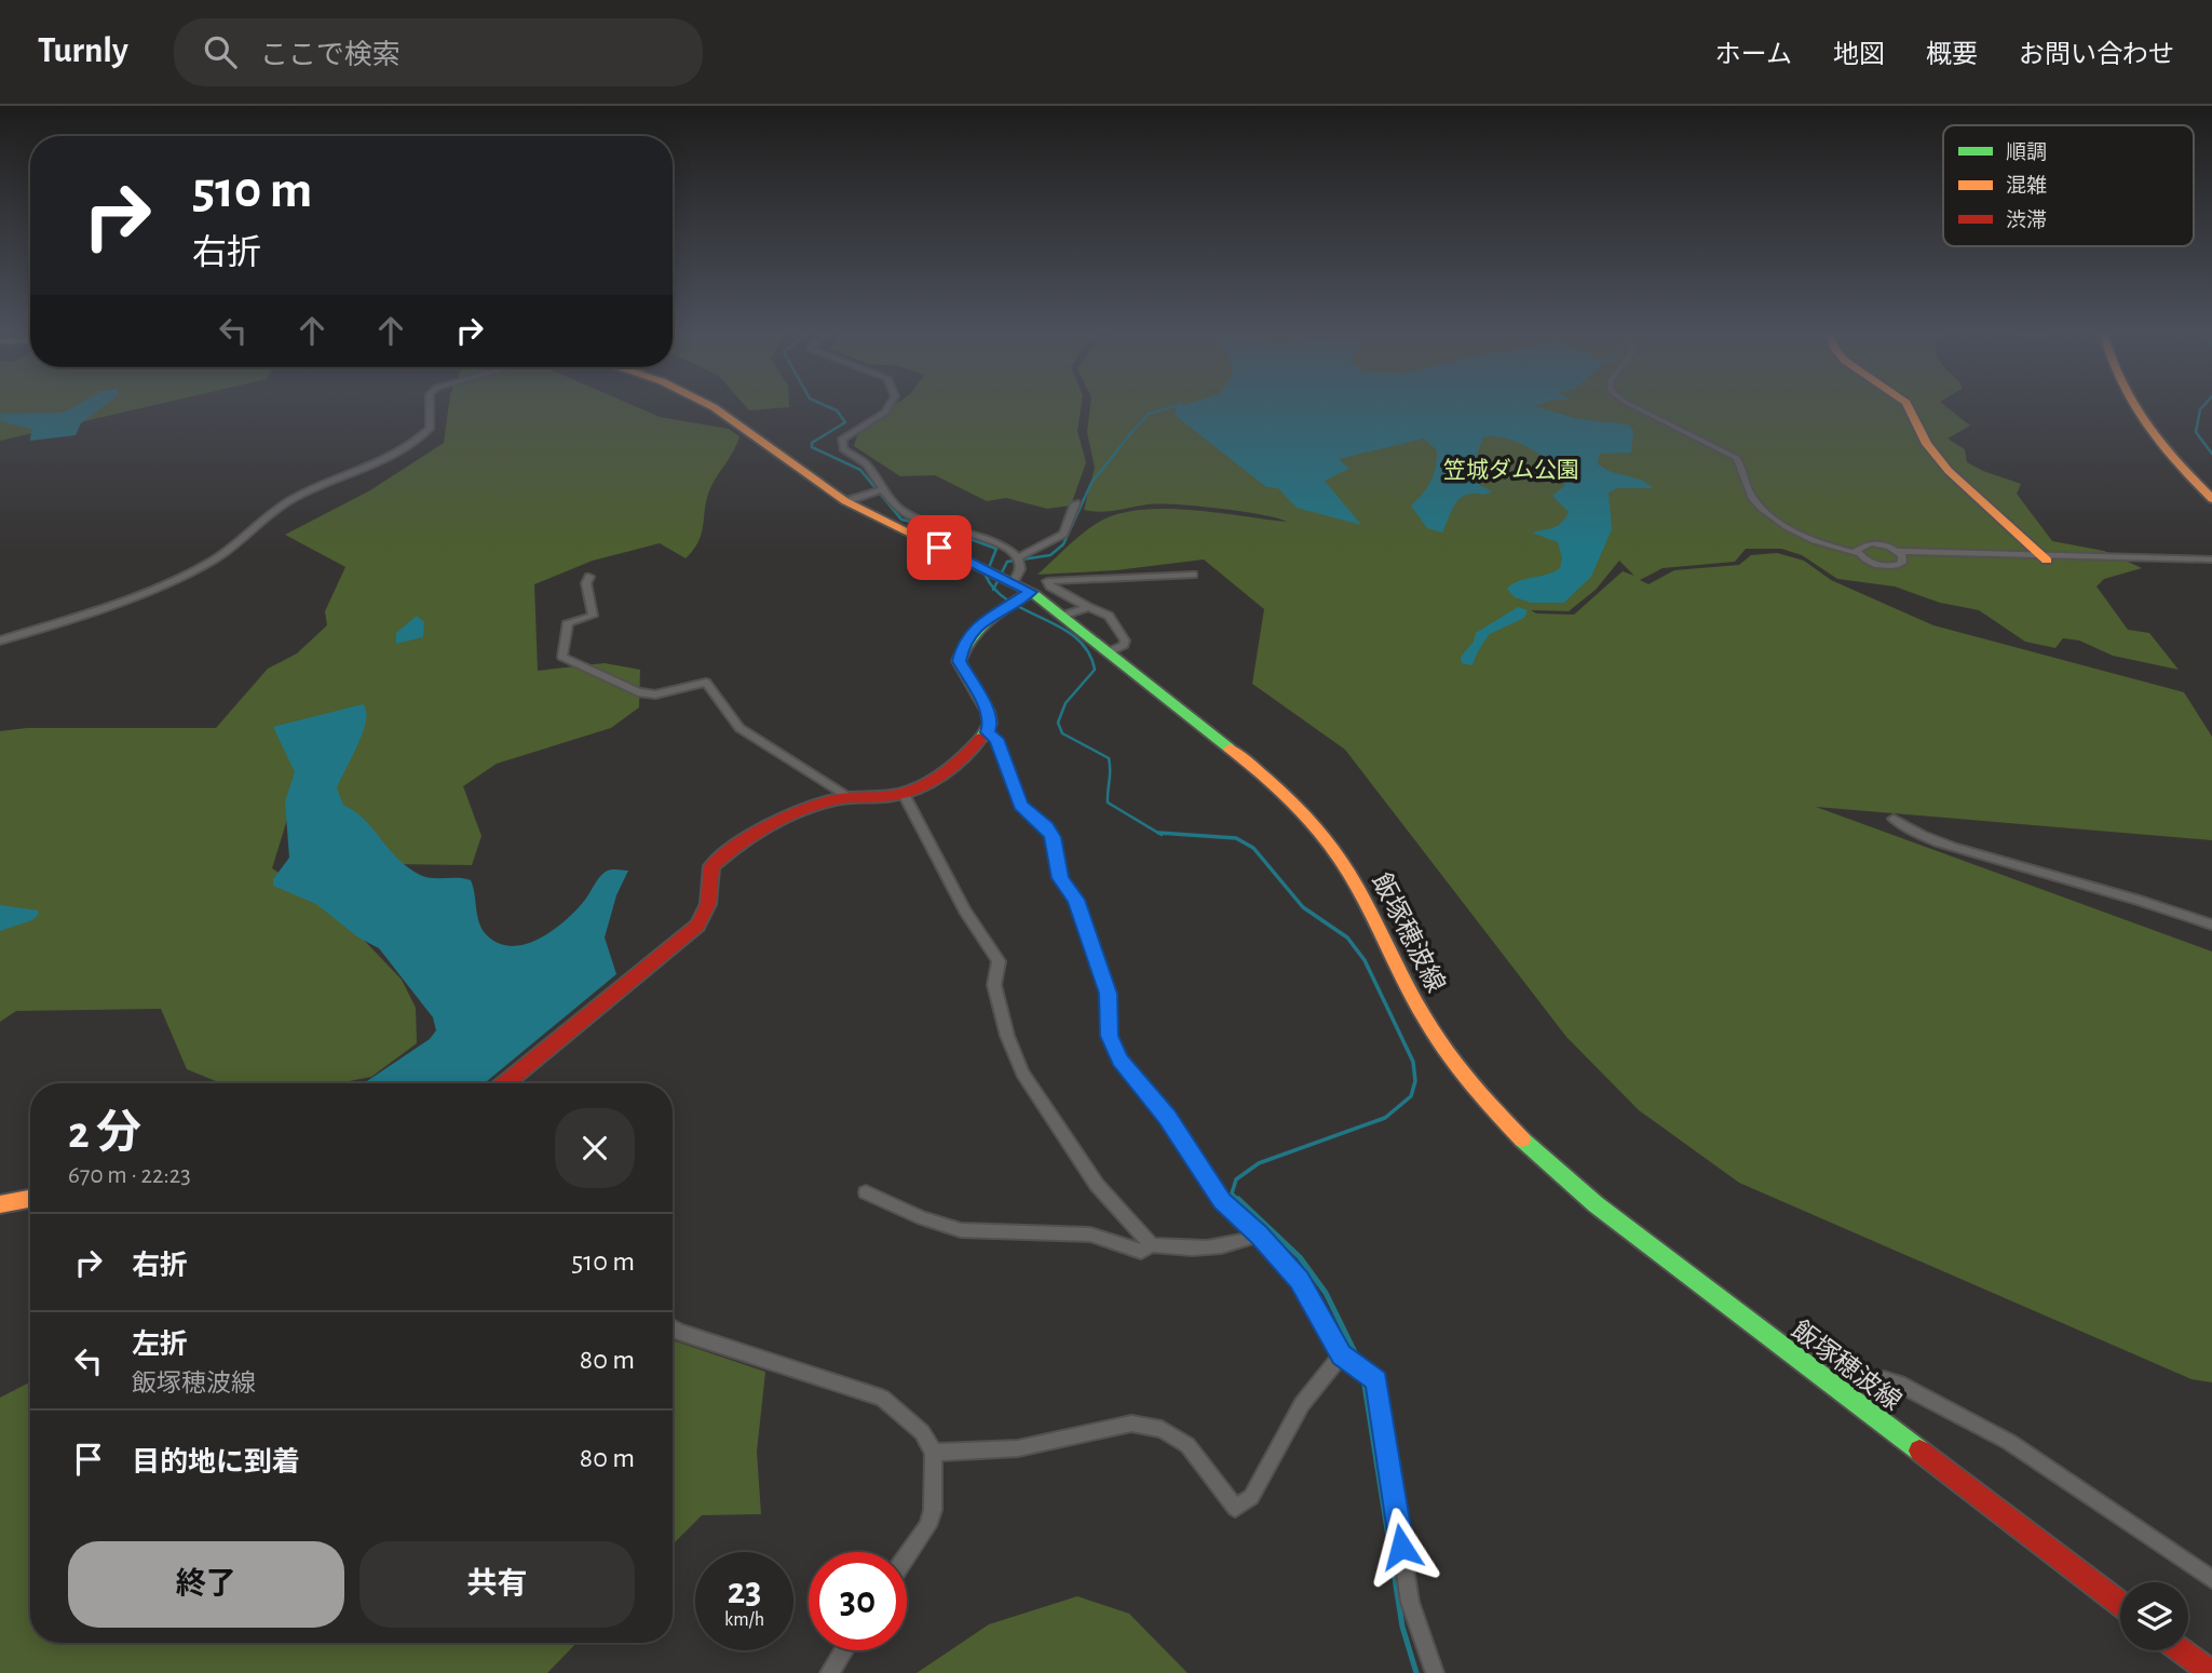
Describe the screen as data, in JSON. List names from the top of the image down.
{
  "streets": {
    "main road": ["飯塚穂波線"]
  },
  "parks": ["笠城ダム公園"],
  "legend": ["順調", "混雑", "渋滞"],
  "page": {
    "header": "Turnly",
    "search": "ここで検索",
    "nav": [
      "ホーム",
      "地図",
      "概要",
      "お問い合わせ"
    ],
    "turn": ["510 m", "右折"],
    "heading": ["2 分", "670 m · 22:23"],
    "list": [
      {
        "name": "右折",
        "value": "510 m"
      },
      {
        "name": "左折",
        "note": "飯塚穂波線",
        "value": "80 m"
      },
      {
        "name": "目的地に到着",
        "value": "80 m"
      }
    ],
    "buttons": ["終了", "共有"],
    "speed": "23 km/h",
    "limit": "30"
  }
}
